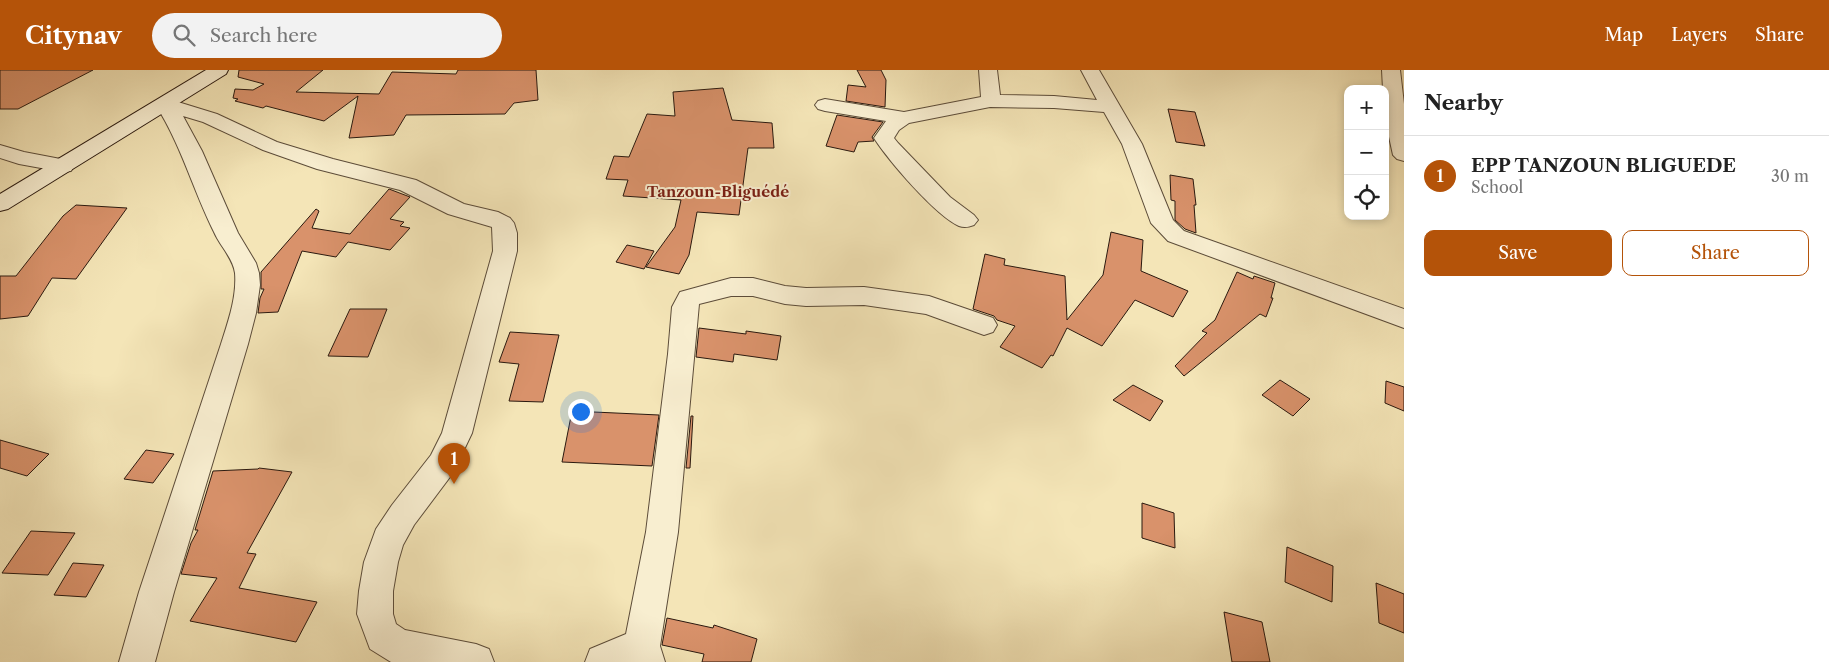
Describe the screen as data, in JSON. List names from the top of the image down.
{
  "districts": ["Tanzoun-Bliguédé"],
  "page": {
    "header": "Citynav",
    "search": "Search here",
    "nav": ["Map", "Layers", "Share"],
    "heading": "Nearby",
    "map_buttons": ["+", "−"],
    "list": [
      {
        "mark": "1",
        "name": "EPP TANZOUN BLIGUEDE",
        "note": "School",
        "value": "30 m"
      }
    ],
    "buttons": ["Save", "Share"],
    "pins": "1"
  }
}
